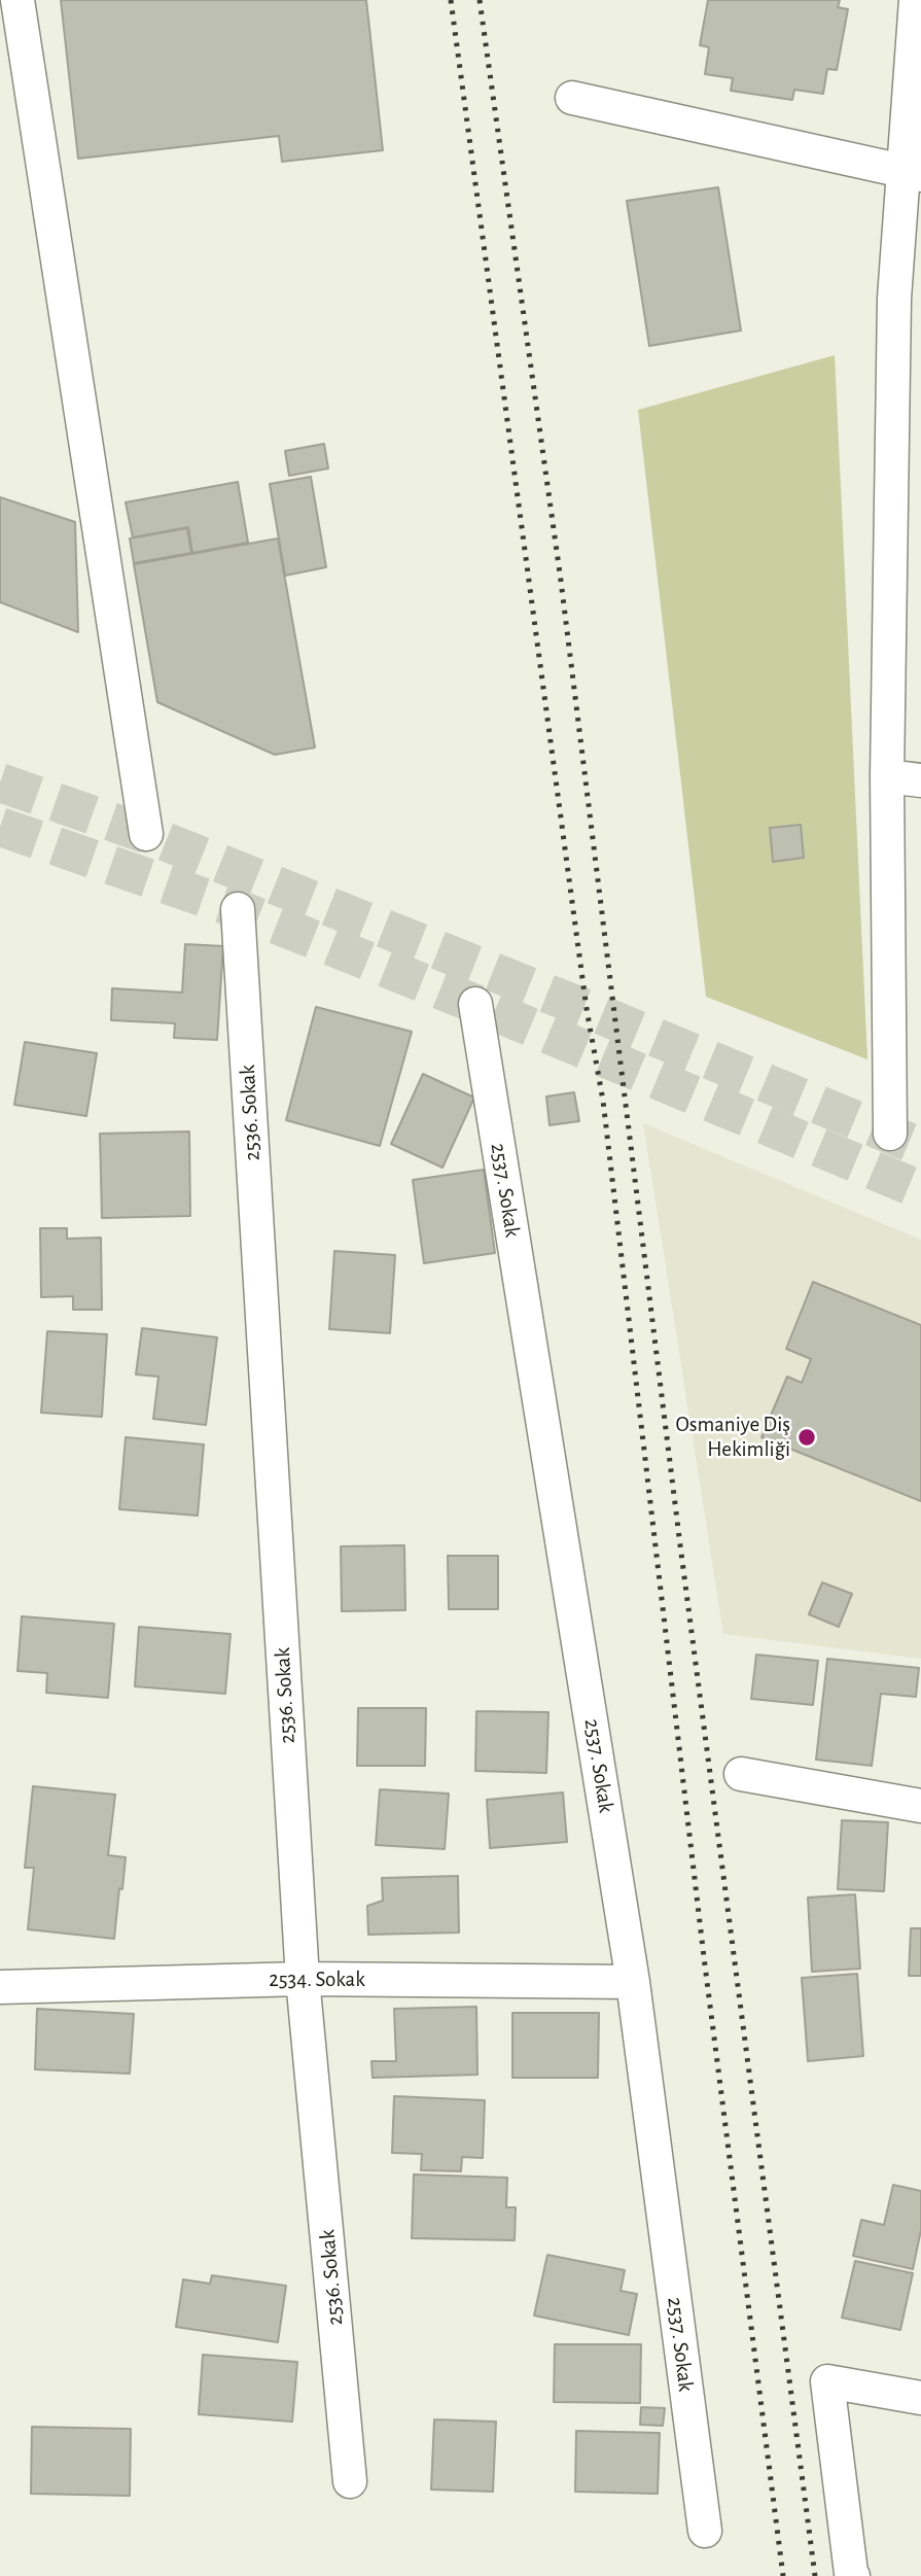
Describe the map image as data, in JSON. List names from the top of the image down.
{
  "streets": {
    "street": ["2536. Sokak", "2537. Sokak", "2534. Sokak"]
  },
  "crossings": [
    ["2536. Sokak", "2534. Sokak"],
    ["2537. Sokak", "2534. Sokak"]
  ],
  "places": ["Osmaniye Diş Hekimliği"]
}
